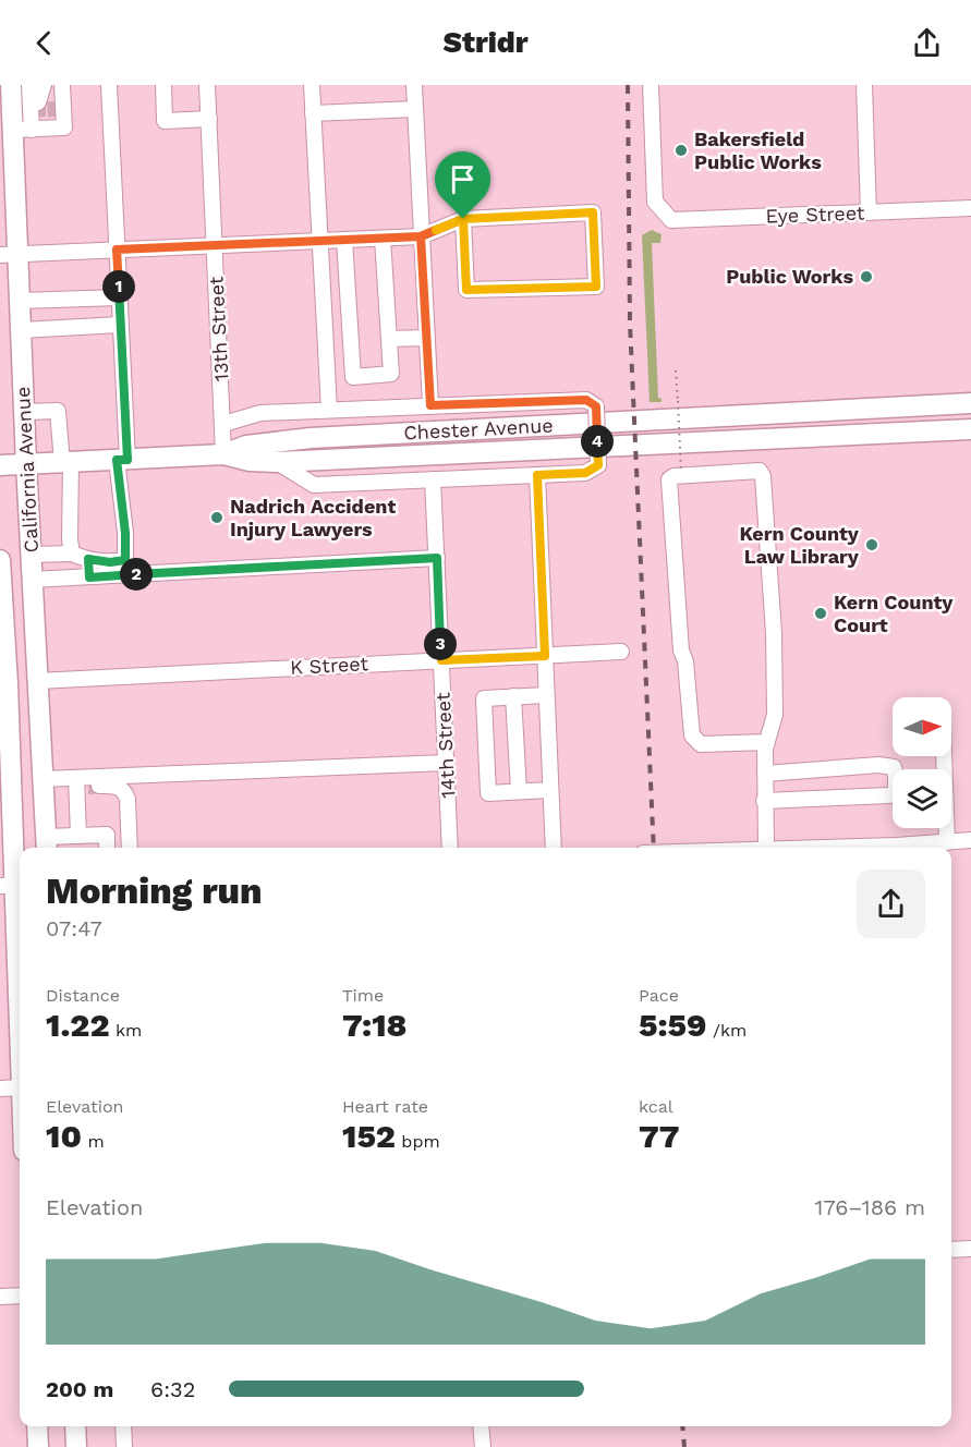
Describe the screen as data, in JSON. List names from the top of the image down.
{
  "streets": {
    "main road": ["Chester Avenue", "California Avenue"],
    "street": [
      "Eye Street",
      "13th Street",
      "K Street",
      "14th Street"
    ]
  },
  "crossings": [
    ["13th Street", "Chester Avenue"],
    ["Chester Avenue", "California Avenue"],
    ["California Avenue", "K Street"],
    ["K Street", "14th Street"]
  ],
  "places": [
    "Bakersfield Public Works",
    "Public Works",
    "Nadrich Accident Injury Lawyers",
    "Kern County Law Library",
    "Kern County Court"
  ],
  "north": "right",
  "page": {
    "header": "Stridr",
    "pins": [
      "1",
      "4",
      "2",
      "3"
    ],
    "heading": ["Morning run", "07:47"],
    "stats": [
      ["Distance", "1.22 km"],
      ["Time", "7:18"],
      ["Pace", "5:59 /km"],
      ["Elevation", "10 m"],
      ["Heart rate", "152 bpm"],
      ["kcal", "77"]
    ],
    "chart": ["Elevation", "176–186 m"],
    "list": [
      {
        "name": "200 m",
        "note": "6:32"
      }
    ]
  }
}
